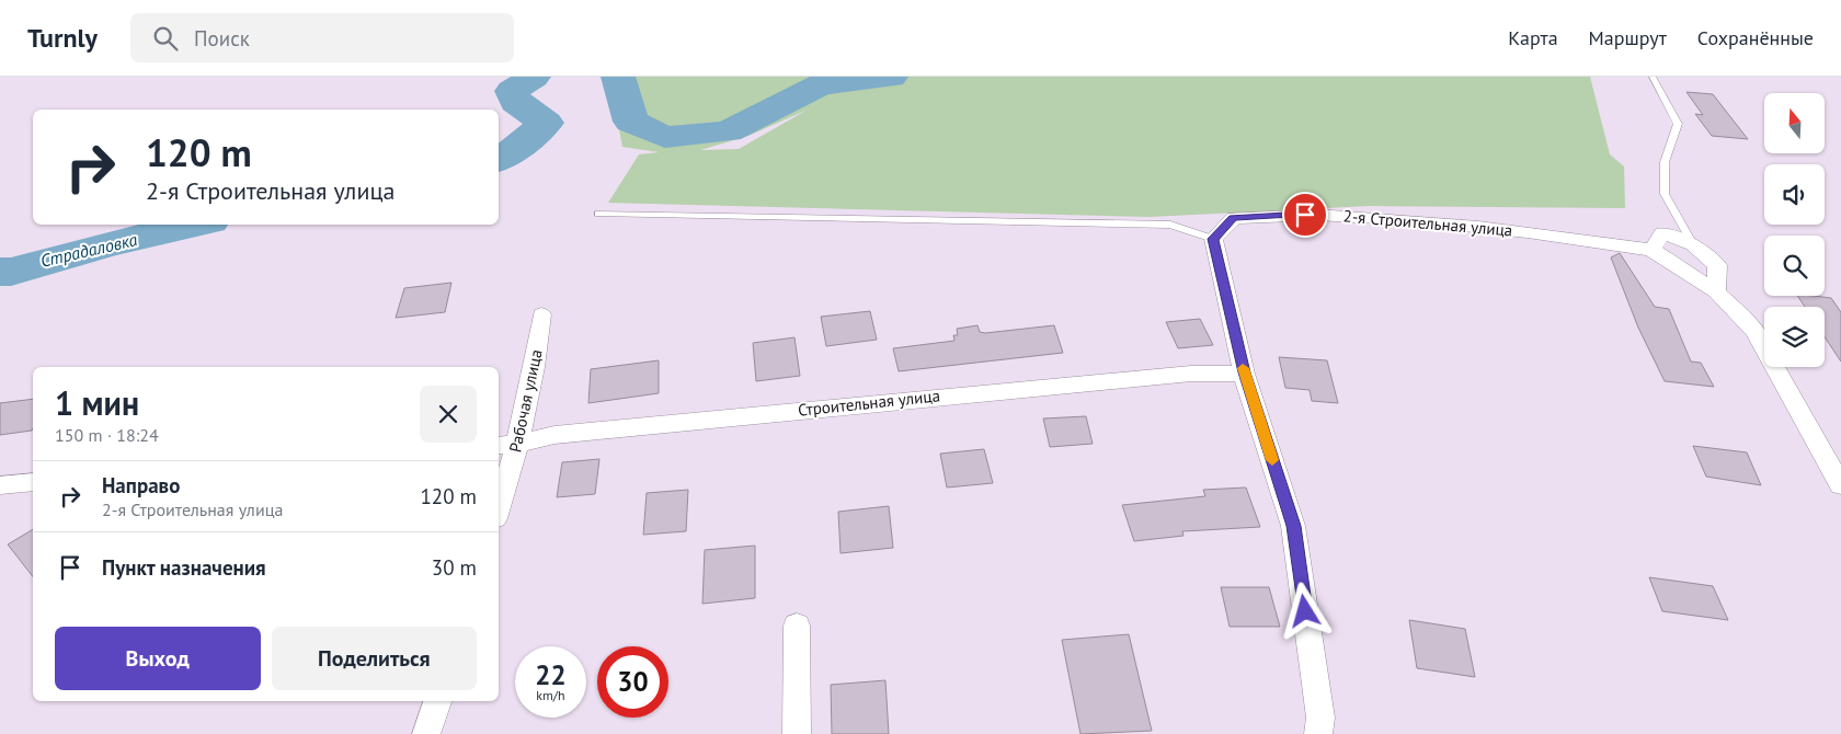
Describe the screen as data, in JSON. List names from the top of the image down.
{
  "streets": {
    "street": ["2-я Строительная улица", "Рабочая улица", "Строительная улица"]
  },
  "crossings": [
    ["Рабочая улица", "Строительная улица"]
  ],
  "water": ["Страдаловка"],
  "north": "top",
  "page": {
    "header": "Turnly",
    "search": "Поиск",
    "nav": ["Карта", "Маршрут", "Сохранённые"],
    "turn": ["120 m", "2-я Строительная улица"],
    "heading": ["1 мин", "150 m · 18:24"],
    "list": [
      {
        "name": "Направо",
        "note": "2-я Строительная улица",
        "value": "120 m"
      },
      {
        "name": "Пункт назначения",
        "value": "30 m"
      }
    ],
    "buttons": ["Выход", "Поделиться"],
    "speed": "22 km/h",
    "limit": "30"
  }
}
